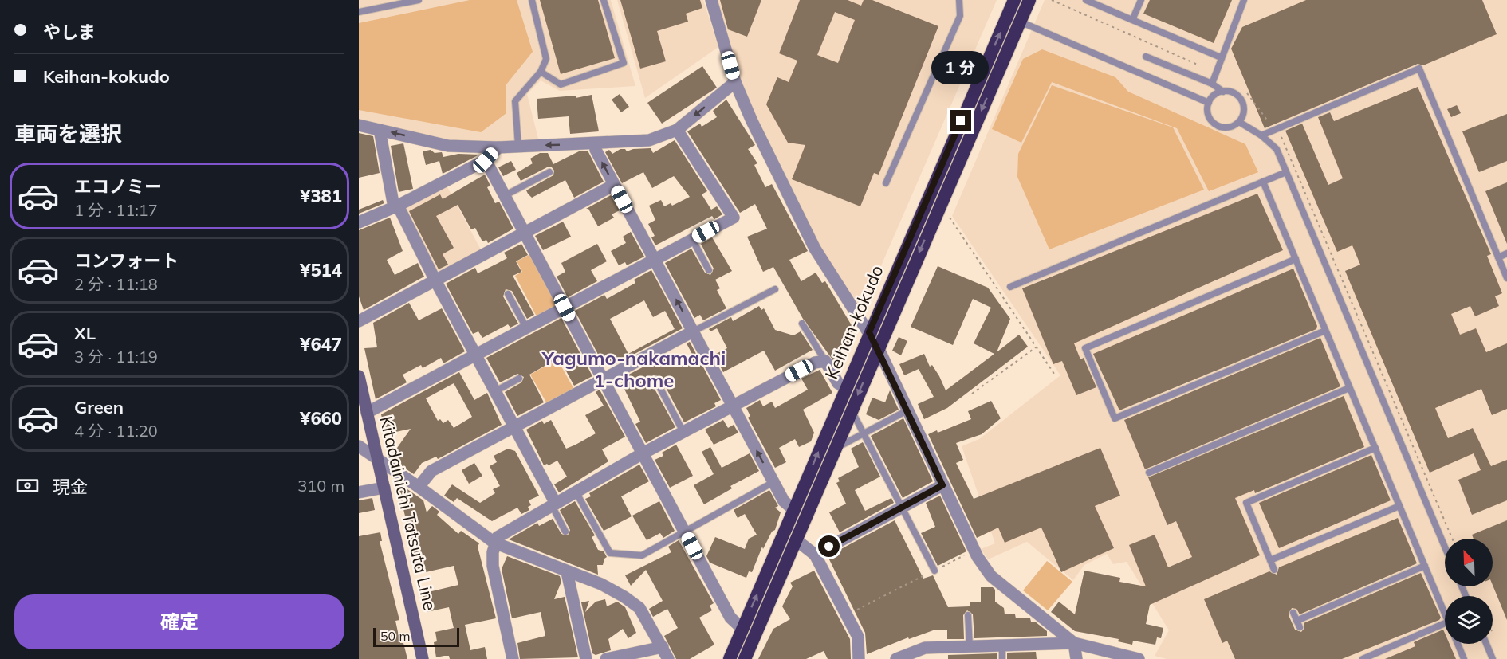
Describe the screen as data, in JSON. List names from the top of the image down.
{
  "streets": {
    "highway": ["Keihan-kokudo"],
    "main road": ["Kitadainichi Tatsuta Line"]
  },
  "districts": ["Yagumo-nakamachi 1-chome"],
  "scale_bar": "50 m",
  "north": "top left",
  "page": {
    "banner": ["やしま", "Keihan-kokudo"],
    "bubble": "1 分",
    "heading": "車両を選択",
    "list": [
      {
        "name": "エコノミー",
        "note": "1 分 · 11:17",
        "value": "¥381"
      },
      {
        "name": "コンフォート",
        "note": "2 分 · 11:18",
        "value": "¥514"
      },
      {
        "name": "XL",
        "note": "3 分 · 11:19",
        "value": "¥647"
      },
      {
        "name": "Green",
        "note": "4 分 · 11:20",
        "value": "¥660"
      }
    ],
    "pay": ["現金", "310 m"],
    "buttons": "確定",
    "scale": "50 m"
  }
}
